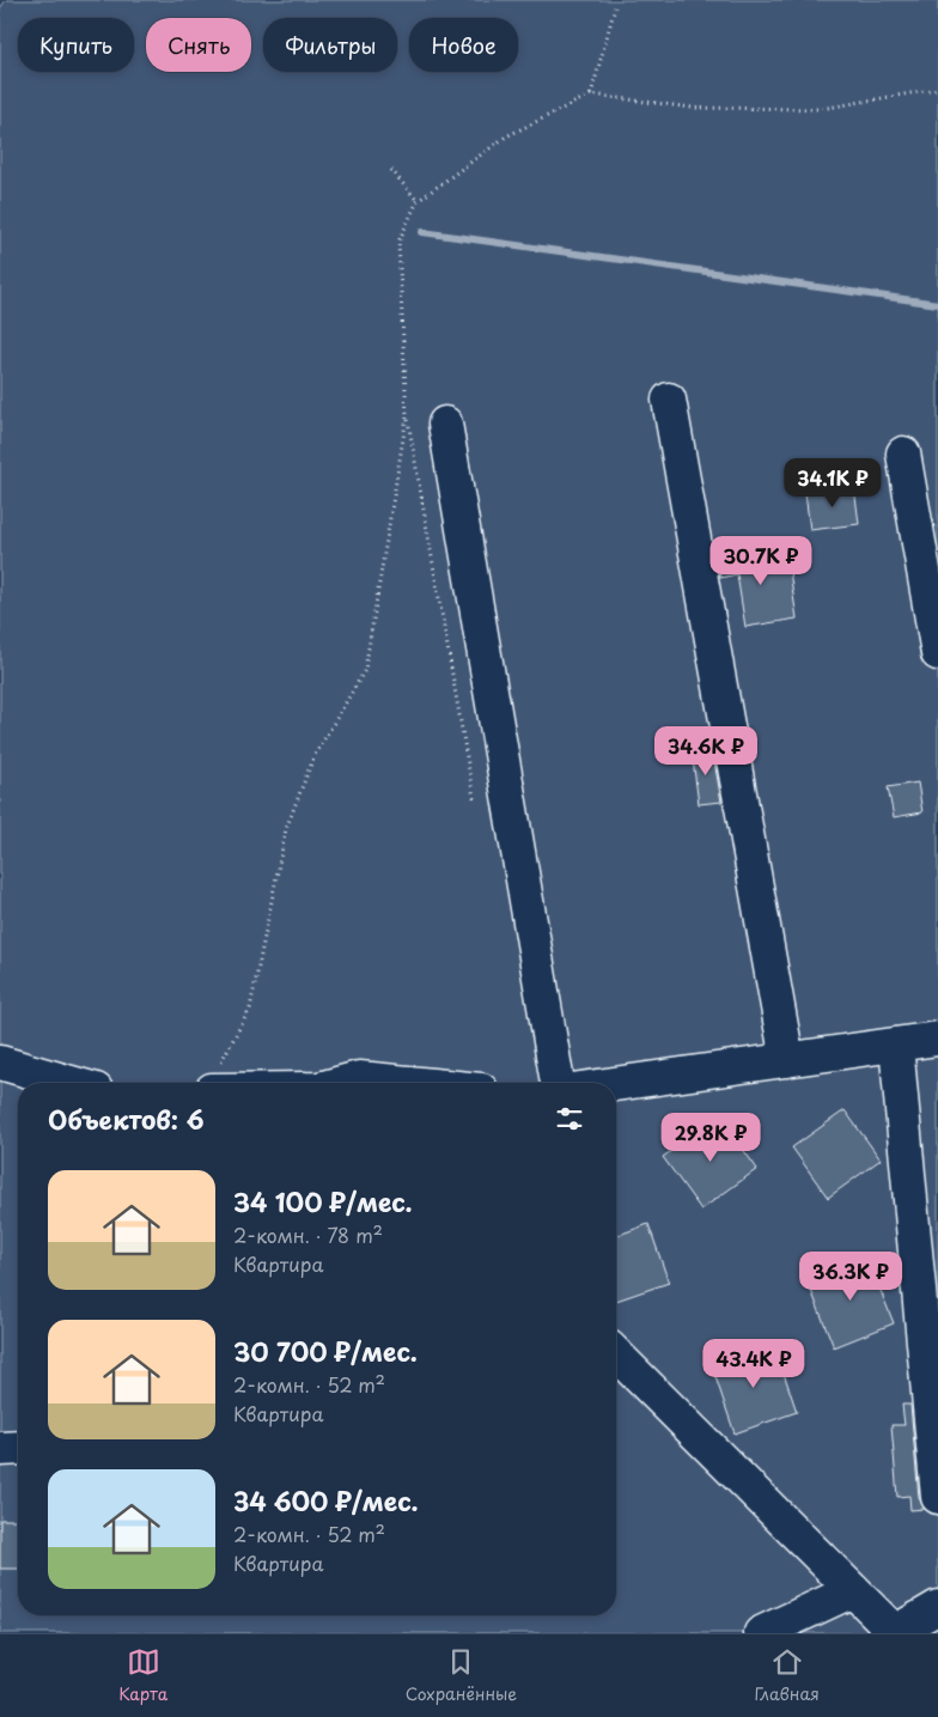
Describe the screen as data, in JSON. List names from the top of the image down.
{
  "page": {
    "chip": [
      "Купить",
      "Снять",
      "Фильтры",
      "Новое"
    ],
    "price": [
      "34.1K ₽",
      "30.7K ₽",
      "34.6K ₽",
      "29.8K ₽",
      "36.3K ₽",
      "43.4K ₽"
    ],
    "heading": "Объектов: 6",
    "list": [
      {
        "name": "34 100 ₽/мес.",
        "note": "2-комн. · 78 m² · Квартира"
      },
      {
        "name": "30 700 ₽/мес.",
        "note": "2-комн. · 52 m² · Квартира"
      },
      {
        "name": "34 600 ₽/мес.",
        "note": "2-комн. · 52 m² · Квартира"
      }
    ],
    "tabs": ["Карта", "Сохранённые", "Главная"]
  }
}
